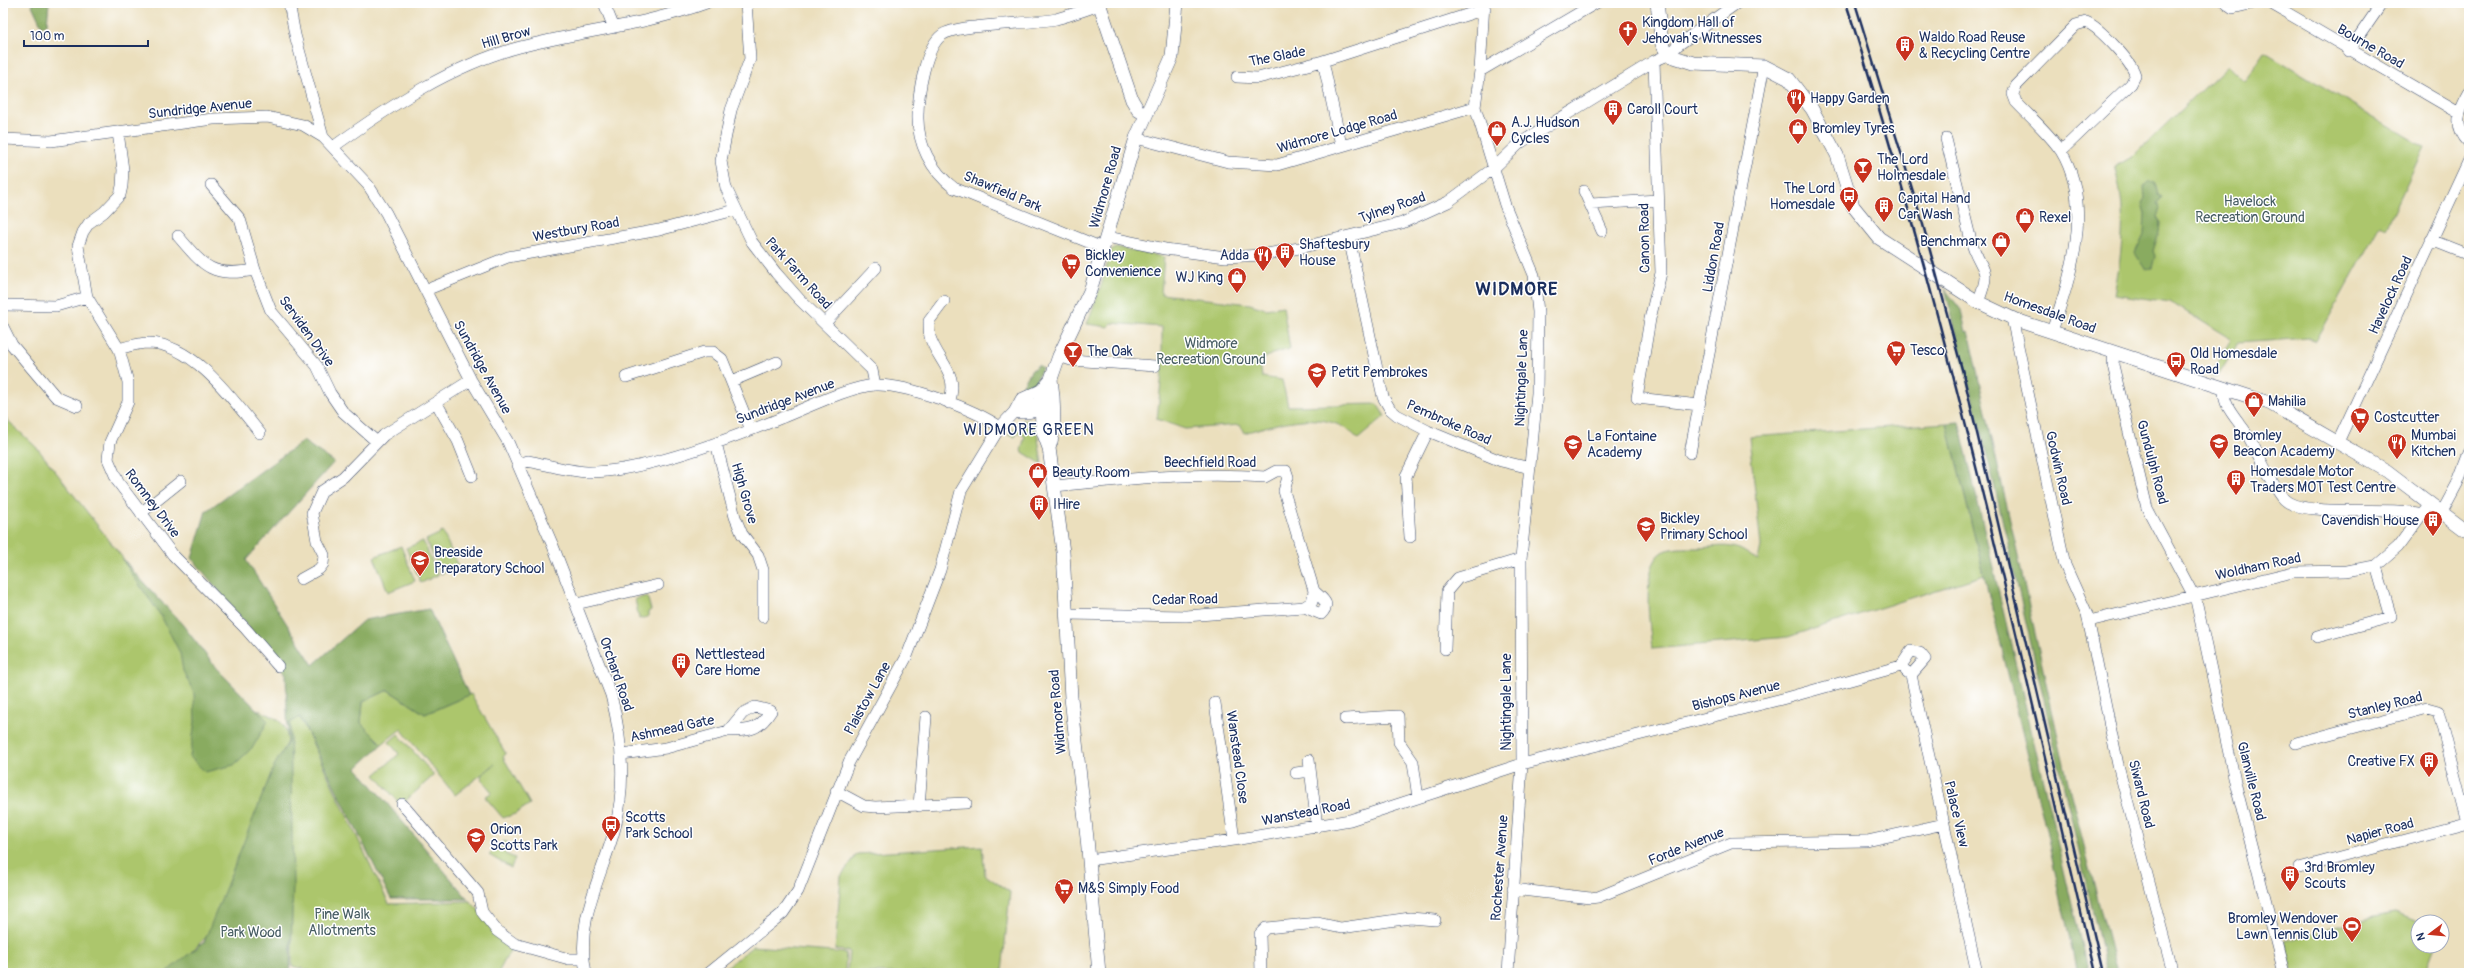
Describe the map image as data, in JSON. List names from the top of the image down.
{
  "streets": {
    "main road": ["Widmore Road", "Homesdale Road"],
    "street": [
      "Hill Brow",
      "Bourne Road",
      "The Glade",
      "Sundridge Avenue",
      "Widmore Lodge Road",
      "Shawfield Park",
      "Tylney Road",
      "Westbury Road",
      "Canon Road",
      "Liddon Road",
      "Park Farm Road",
      "Havelock Road",
      "Serviden Drive",
      "Nightingale Lane",
      "Pembroke Road",
      "Beechfield Road",
      "Gundulph Road",
      "Godwin Road",
      "High Grove",
      "Romney Drive",
      "Woldham Road",
      "Cedar Road",
      "Orchard Road",
      "Bishops Avenue",
      "Plaistow Lane",
      "Stanley Road",
      "Ashmead Gate",
      "Wanstead Close",
      "Glanville Road",
      "Siward Road",
      "Wanstead Road",
      "Palace View",
      "Napier Road",
      "Forde Avenue",
      "Rochester Avenue"
    ]
  },
  "crossings": [
    ["Hill Brow", "Sundridge Avenue"],
    ["The Glade", "Nightingale Lane"],
    ["Sundridge Avenue", "Westbury Road"],
    ["Sundridge Avenue", "Park Farm Road"],
    ["Sundridge Avenue", "High Grove"],
    ["Sundridge Avenue", "Romney Drive"],
    ["Sundridge Avenue", "Orchard Road"],
    ["Sundridge Avenue", "Plaistow Lane"],
    ["Widmore Lodge Road", "Widmore Road"],
    ["Widmore Lodge Road", "Nightingale Lane"],
    ["Widmore Road", "Shawfield Park"],
    ["Widmore Road", "Tylney Road"],
    ["Widmore Road", "Beechfield Road"],
    ["Widmore Road", "Cedar Road"],
    ["Widmore Road", "Plaistow Lane"],
    ["Widmore Road", "Wanstead Road"],
    ["Shawfield Park", "Tylney Road"],
    ["Tylney Road", "Canon Road"],
    ["Tylney Road", "Homesdale Road"],
    ["Tylney Road", "Nightingale Lane"],
    ["Tylney Road", "Pembroke Road"],
    ["Westbury Road", "Park Farm Road"],
    ["Canon Road", "Liddon Road"],
    ["Liddon Road", "Homesdale Road"],
    ["Havelock Road", "Homesdale Road"],
    ["Homesdale Road", "Gundulph Road"],
    ["Homesdale Road", "Godwin Road"],
    ["Nightingale Lane", "Pembroke Road"],
    ["Nightingale Lane", "Bishops Avenue"],
    ["Nightingale Lane", "Wanstead Road"],
    ["Nightingale Lane", "Rochester Avenue"],
    ["Beechfield Road", "Cedar Road"],
    ["Gundulph Road", "Woldham Road"],
    ["Gundulph Road", "Glanville Road"],
    ["Godwin Road", "Woldham Road"],
    ["Godwin Road", "Siward Road"],
    ["Woldham Road", "Glanville Road"],
    ["Woldham Road", "Siward Road"],
    ["Orchard Road", "Ashmead Gate"],
    ["Bishops Avenue", "Wanstead Road"],
    ["Bishops Avenue", "Rochester Avenue"],
    ["Stanley Road", "Napier Road"],
    ["Wanstead Close", "Wanstead Road"],
    ["Wanstead Road", "Rochester Avenue"],
    ["Palace View", "Forde Avenue"],
    ["Forde Avenue", "Rochester Avenue"]
  ],
  "districts": ["WIDMORE", "WIDMORE GREEN"],
  "parks": [
    "Havelock Recreation Ground",
    "Widmore Recreation Ground",
    "Pine Walk Allotments",
    "Park Wood"
  ],
  "places": {
    "church": ["Kingdom Hall of Jehovah's Witnesses"],
    "building": [
      "Waldo Road Reuse & Recycling Centre",
      "Caroll Court",
      "Capital Hand Car Wash",
      "Shaftesbury House",
      "Homesdale Motor Traders MOT Test Centre",
      "IHire",
      "Cavendish House",
      "Nettlestead Care Home",
      "Creative FX",
      "3rd Bromley Scouts"
    ],
    "restaurant": ["Happy Garden", "Adda", "Mumbai Kitchen"],
    "shop": [
      "Bromley Tyres",
      "A.J. Hudson Cycles",
      "Rexel",
      "Benchmarx",
      "WJ King",
      "Mahilia",
      "Beauty Room"
    ],
    "bar": ["The Lord Holmesdale", "The Oak"],
    "bus stop": ["The Lord Homesdale", "Old Homesdale Road", "Scotts Park School"],
    "supermarket": [
      "Bickley Convenience",
      "Tesco",
      "Costcutter",
      "M&S Simply Food"
    ],
    "school or university": [
      "Petit Pembrokes",
      "Bromley Beacon Academy",
      "La Fontaine Academy",
      "Bickley Primary School",
      "Breaside Preparatory School",
      "Orion Scotts Park"
    ],
    "sports": ["Bromley Wendover Lawn Tennis Club"]
  },
  "scale_bar": "100 m",
  "north": "left"
}
